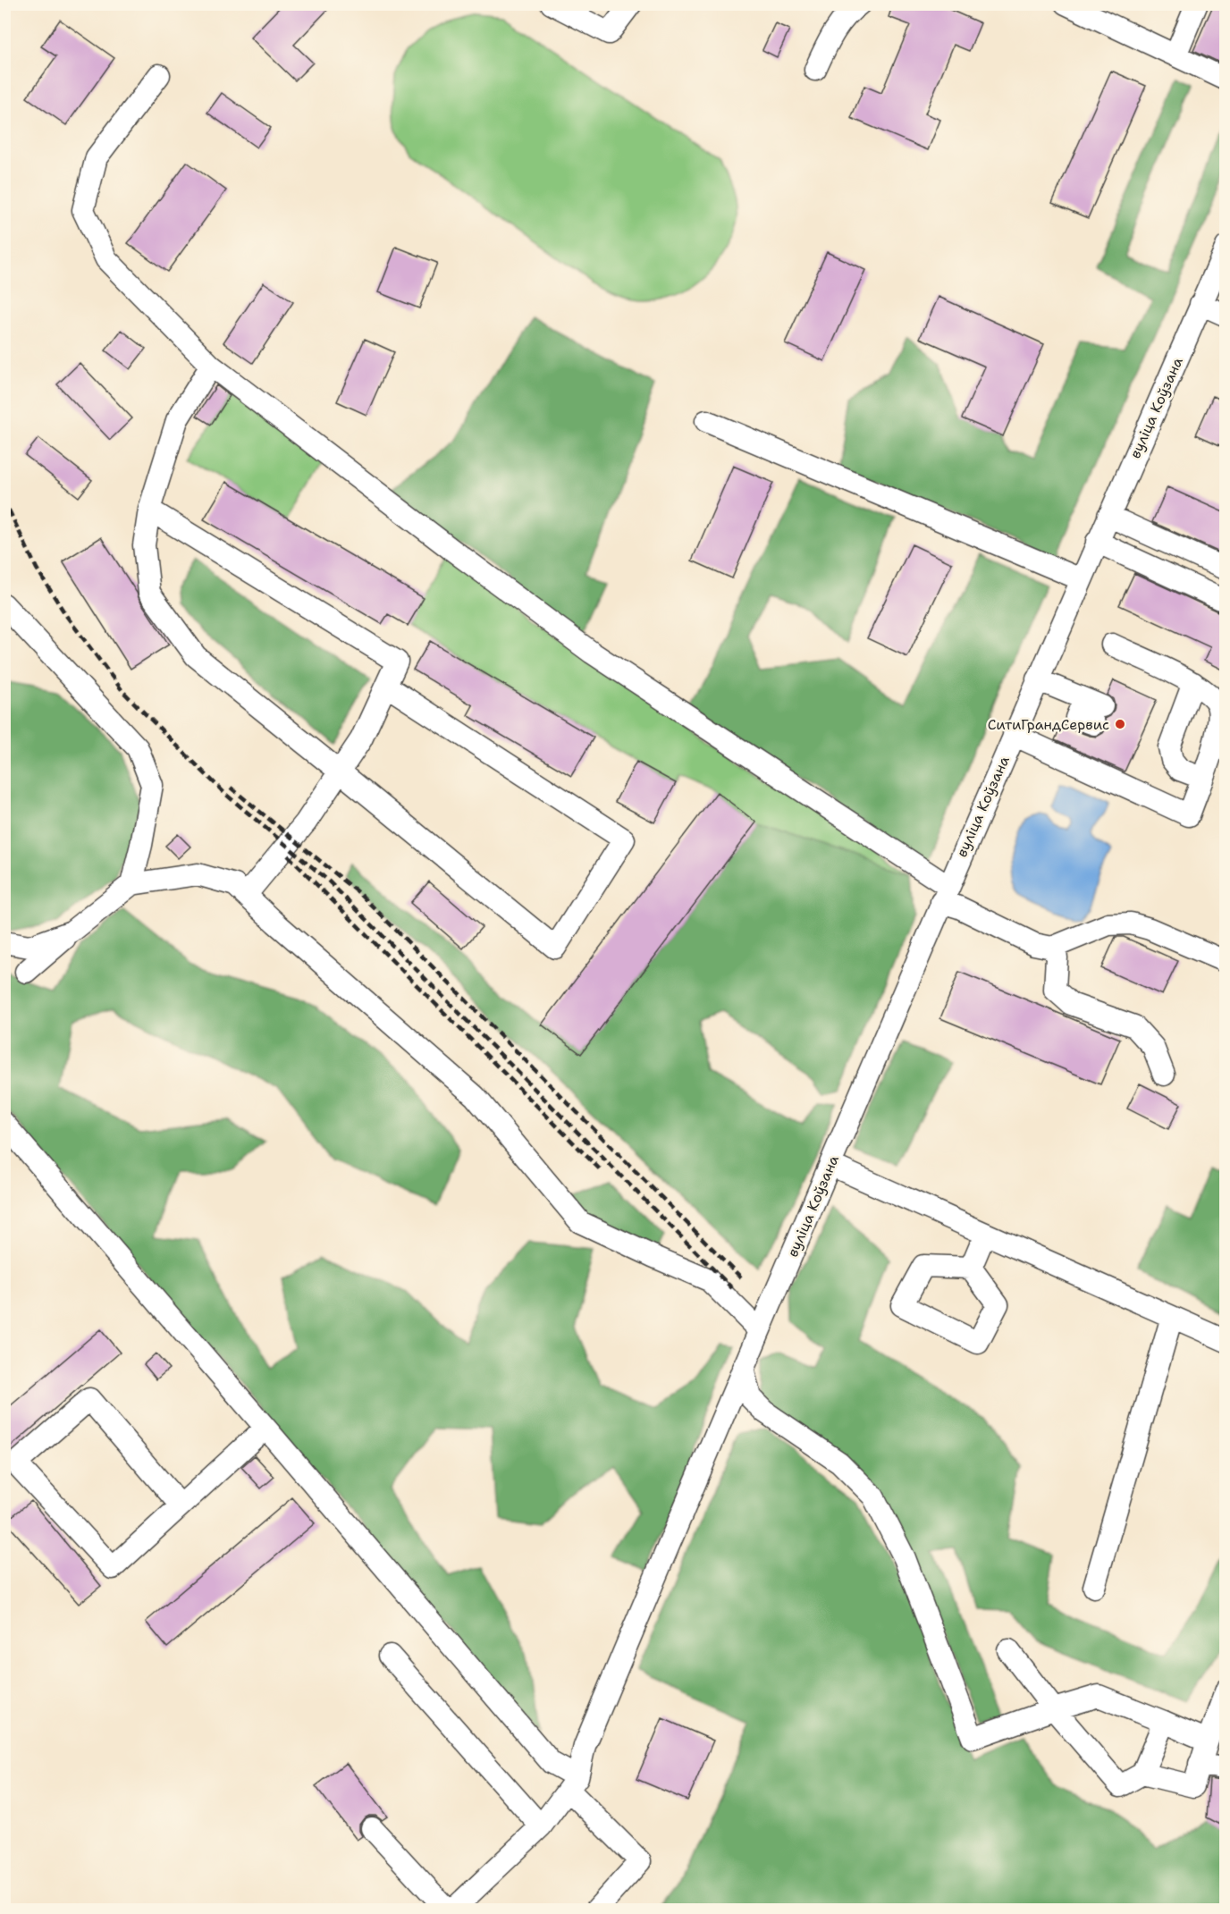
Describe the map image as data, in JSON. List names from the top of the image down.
{
  "streets": {
    "street": ["вуліца Коўзана"]
  },
  "places": ["СитиГрандСервис"]
}
